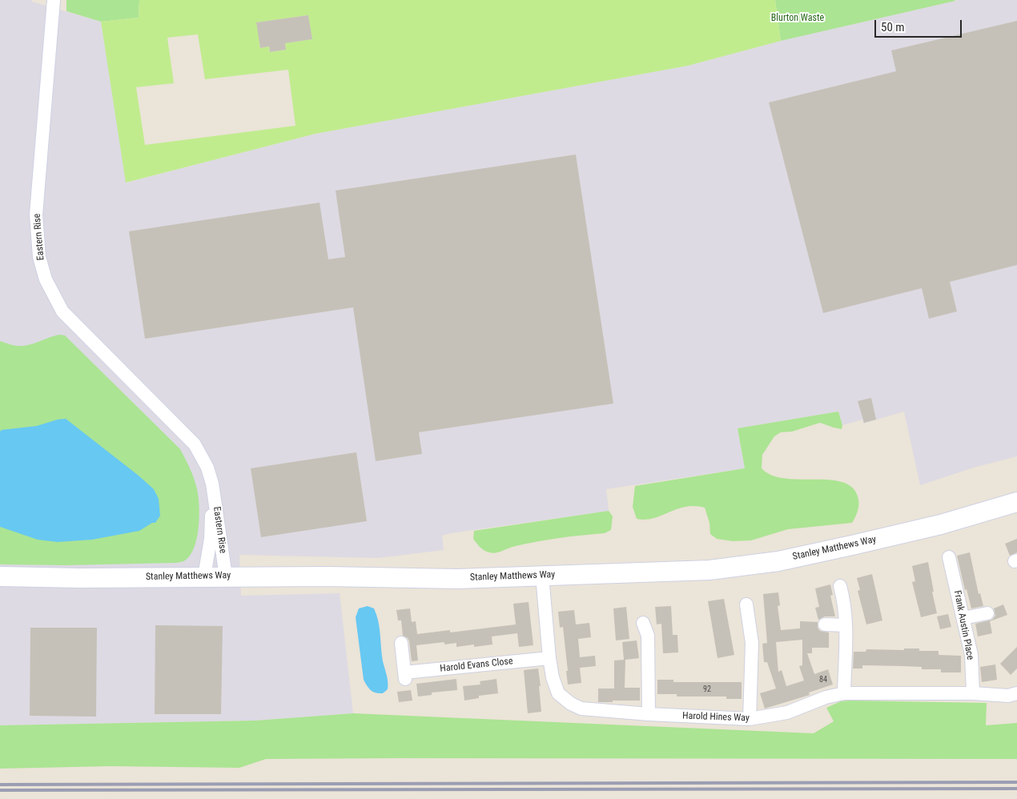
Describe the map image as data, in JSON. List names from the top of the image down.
{
  "streets": {
    "main road": ["Stanley Matthews Way"],
    "street": [
      "Eastern Rise",
      "Frank Austin Place",
      "Harold Evans Close",
      "Harold Hines Way"
    ]
  },
  "crossings": [
    ["Eastern Rise", "Stanley Matthews Way"],
    ["Stanley Matthews Way", "Harold Hines Way"],
    ["Frank Austin Place", "Harold Hines Way"],
    ["Harold Evans Close", "Harold Hines Way"]
  ],
  "parks": ["Blurton Waste"],
  "house_numbers": ["84", "92"],
  "scale_bar": "50 m"
}
